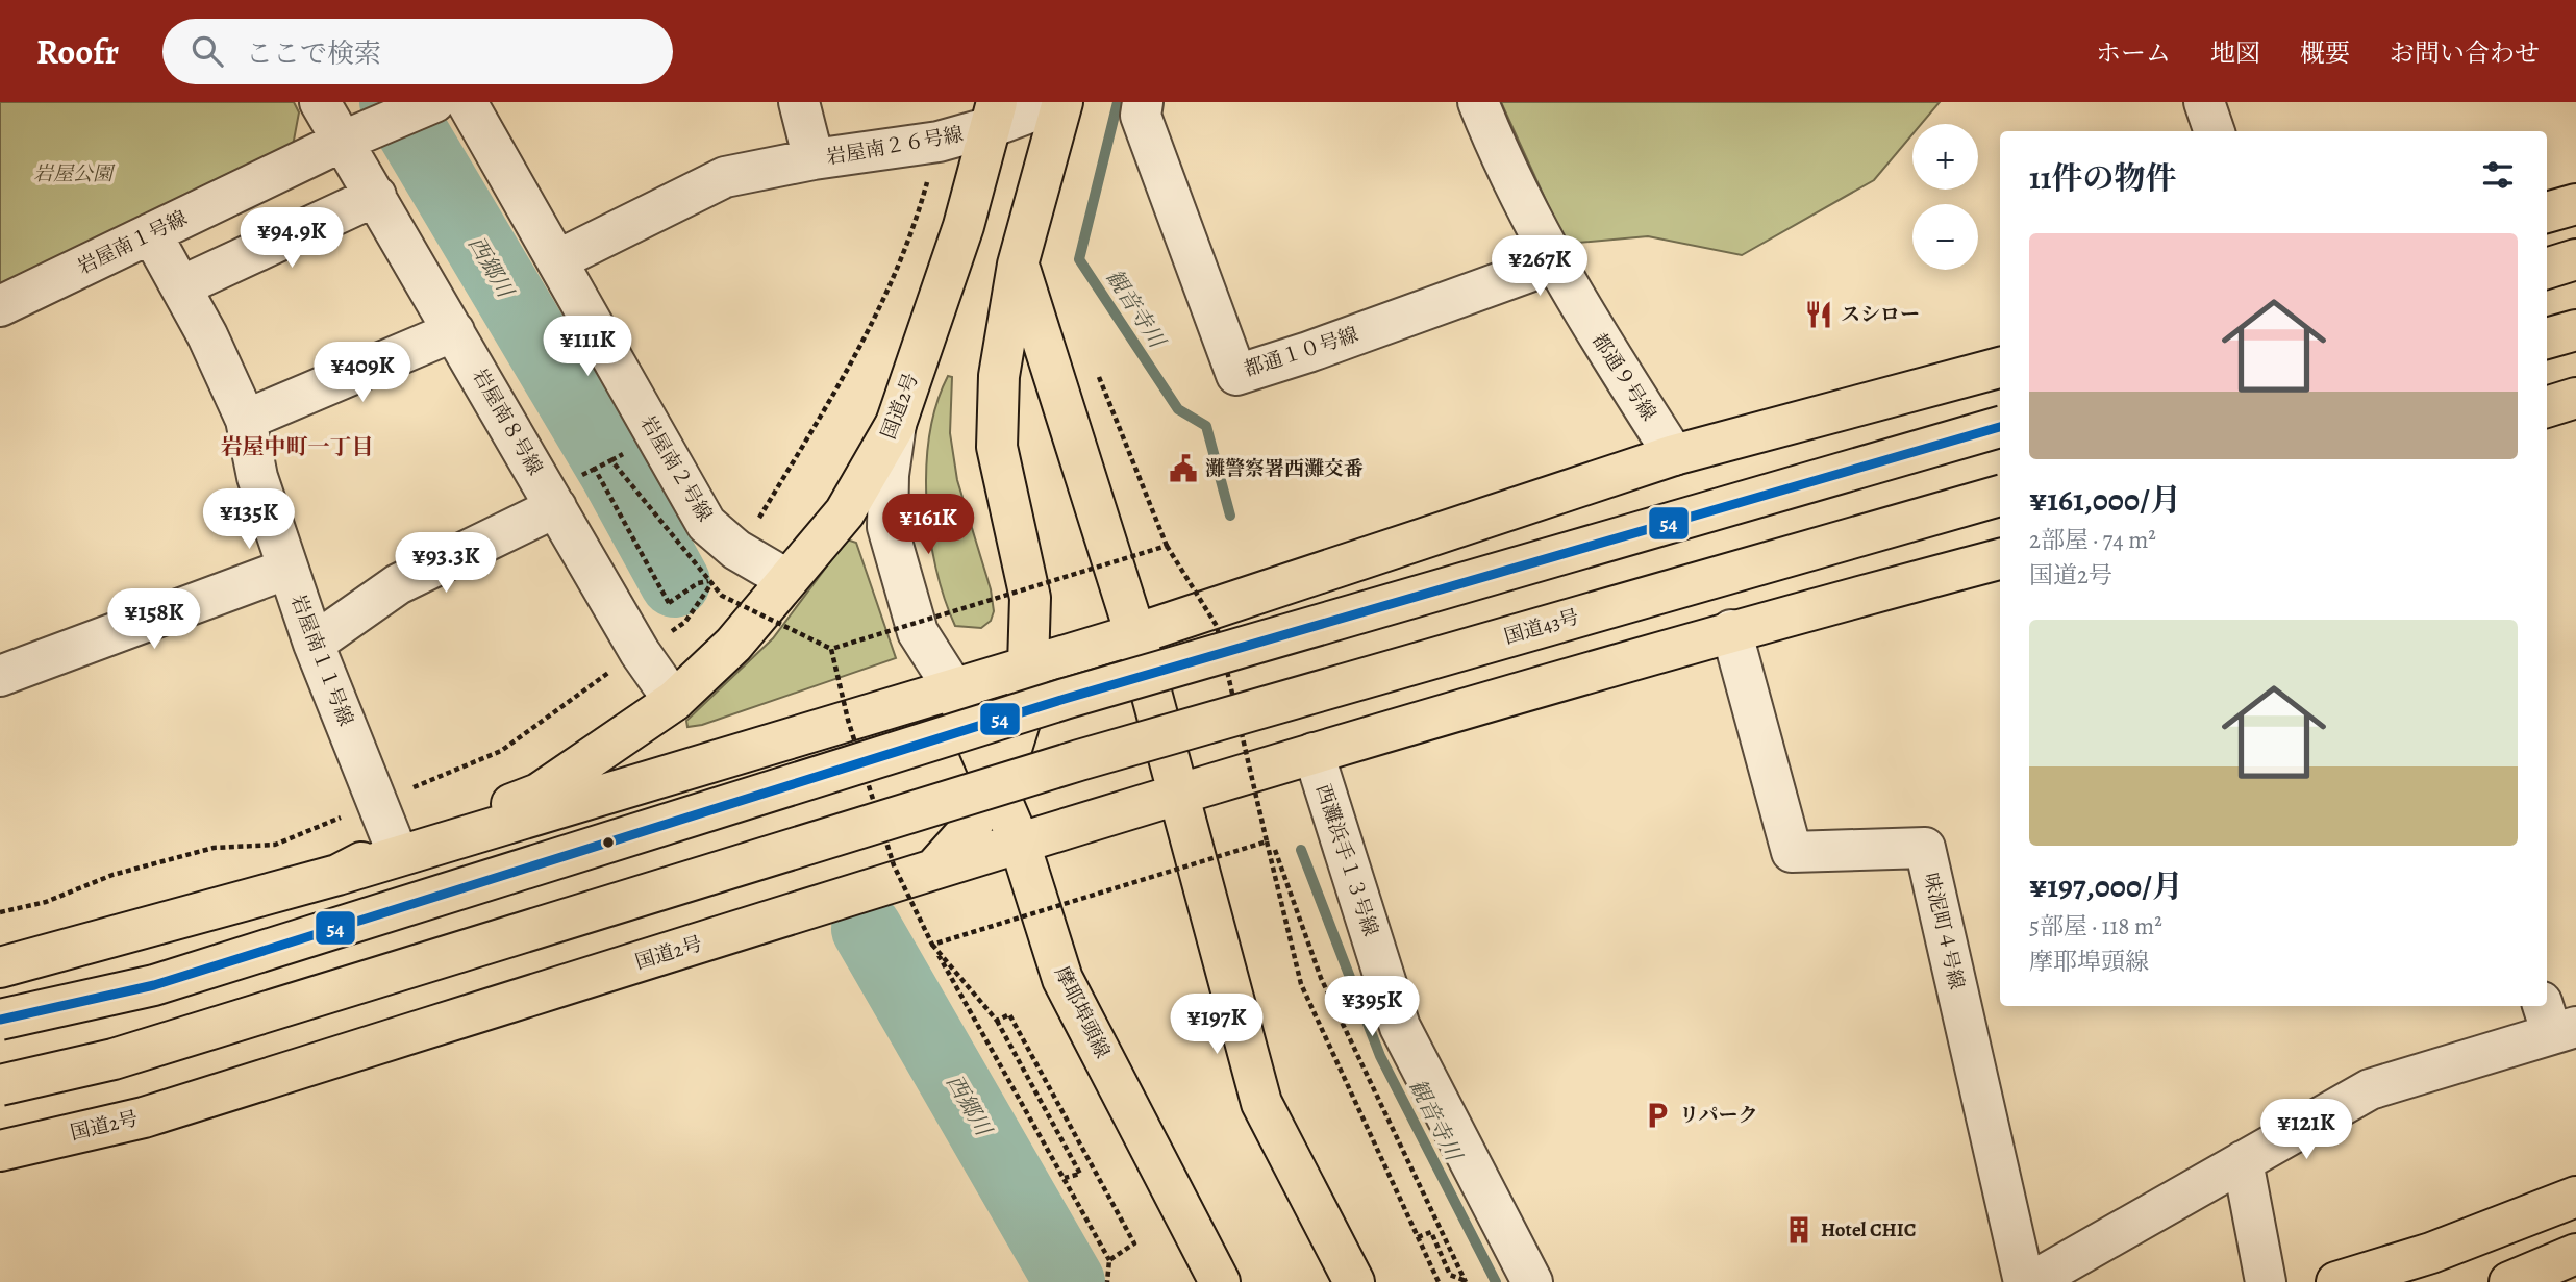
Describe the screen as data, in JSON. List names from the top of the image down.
{
  "streets": {
    "main road": ["国道2号", "国道43号", "摩耶埠頭線"],
    "street": [
      "岩屋南２６号線",
      "岩屋南１号線",
      "都通１０号線",
      "都通９号線",
      "岩屋南８号線",
      "岩屋南２号線",
      "岩屋南１１号線",
      "西灘浜手１３号線",
      "味泥町４号線"
    ]
  },
  "crossings": [
    ["岩屋南２６号線", "国道2号"],
    ["岩屋南１号線", "岩屋南８号線"],
    ["岩屋南１号線", "岩屋南１１号線"],
    ["都通１０号線", "都通９号線"],
    ["都通９号線", "国道2号"],
    ["国道2号", "岩屋南８号線"],
    ["国道2号", "岩屋南２号線"],
    ["国道2号", "岩屋南１１号線"],
    ["国道2号", "西灘浜手１３号線"],
    ["国道2号", "味泥町４号線"],
    ["国道2号", "摩耶埠頭線"]
  ],
  "districts": ["岩屋中町一丁目"],
  "water": ["西郷川", "観音寺川"],
  "parks": ["岩屋公園"],
  "places": {
    "restaurant": ["スシロー"],
    "public building": ["灘警察署西灘交番"],
    "parking": ["リパーク"],
    "building": ["Hotel CHIC"]
  },
  "lines": ["transit line 54"],
  "page": {
    "header": "Roofr",
    "search": "ここで検索",
    "nav": [
      "ホーム",
      "地図",
      "概要",
      "お問い合わせ"
    ],
    "map_buttons": ["+", "−"],
    "heading": "11件の物件",
    "price": [
      "¥94.9K",
      "¥267K",
      "¥111K",
      "¥409K",
      "¥135K",
      "¥161K",
      "¥93.3K",
      "¥158K",
      "¥395K",
      "¥197K",
      "¥121K"
    ],
    "list": [
      {
        "name": "¥161,000/月",
        "note": "2部屋 · 74 m² · 国道2号"
      },
      {
        "name": "¥197,000/月",
        "note": "5部屋 · 118 m² · 摩耶埠頭線"
      }
    ]
  }
}
